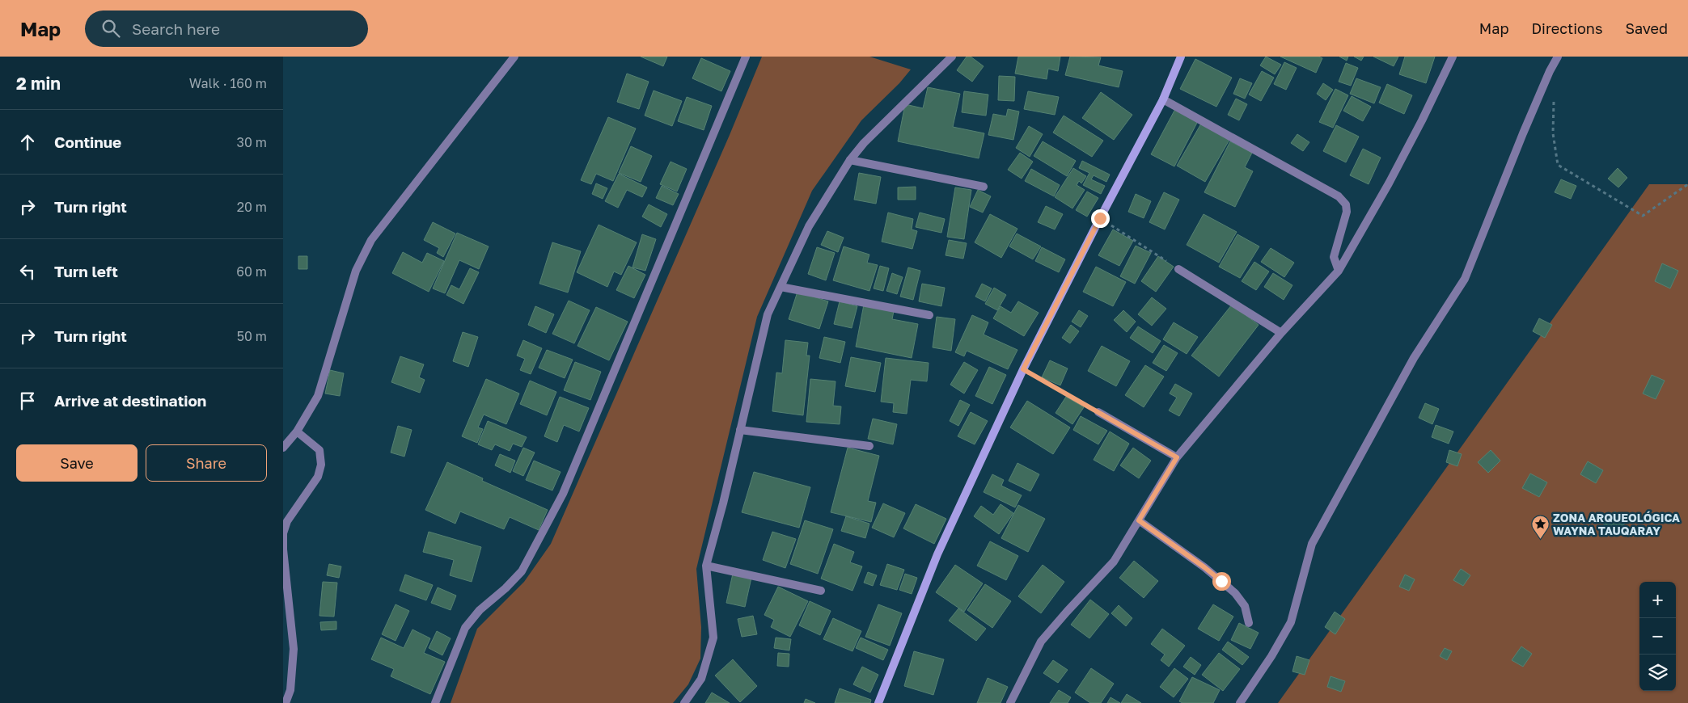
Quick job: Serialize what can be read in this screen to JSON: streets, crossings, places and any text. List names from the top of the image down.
{
  "places": {
    "place": ["ZONA ARQUEOLÓGICA WAYNA TAUQARAY"]
  },
  "page": {
    "header": "Map",
    "search": "Search here",
    "nav": ["Map", "Directions", "Saved"],
    "heading": ["2 min", "Walk · 160 m"],
    "list": [
      ["Continue", "30 m"],
      ["Turn right", "20 m"],
      ["Turn left", "60 m"],
      ["Turn right", "50 m"],
      "Arrive at destination"
    ],
    "buttons": ["Save", "Share"],
    "map_buttons": ["+", "−"]
  }
}
